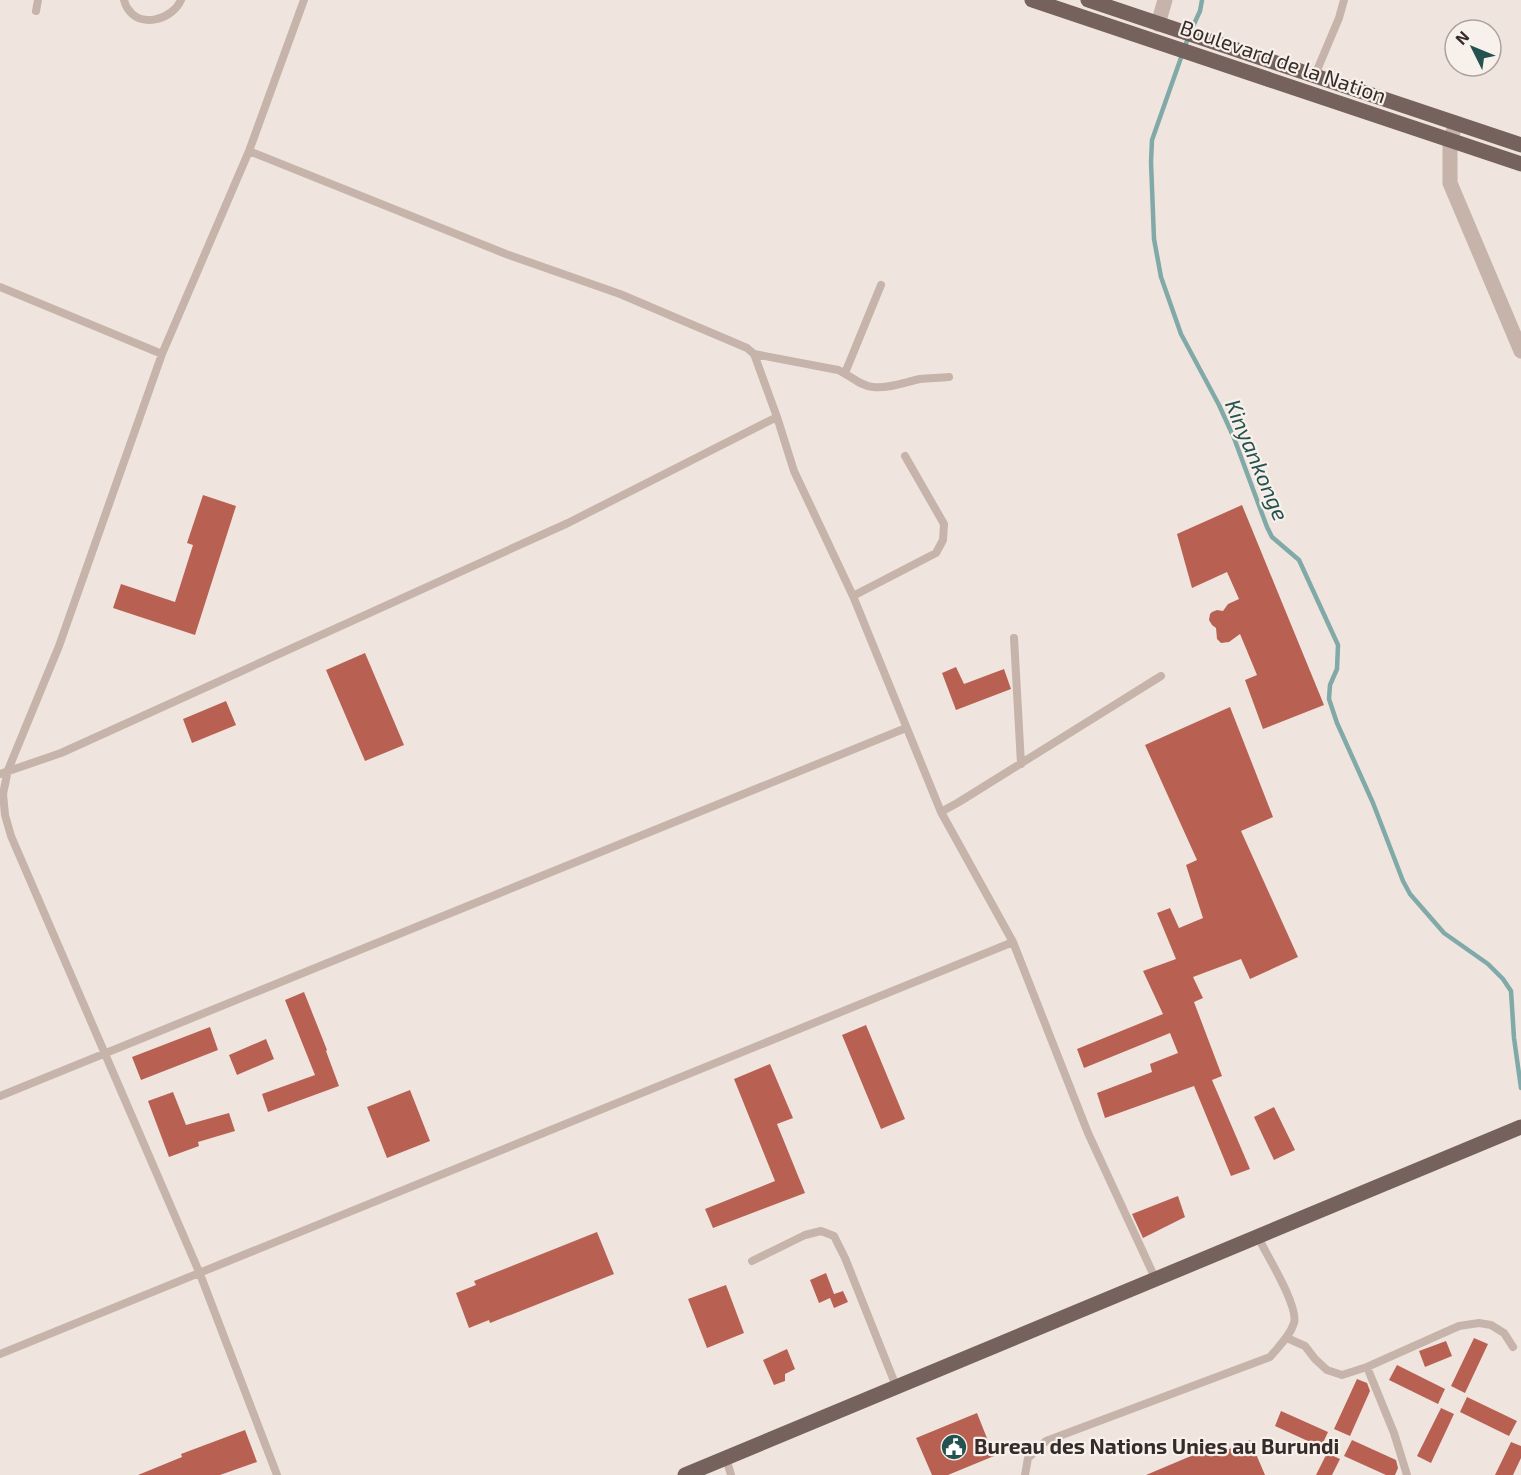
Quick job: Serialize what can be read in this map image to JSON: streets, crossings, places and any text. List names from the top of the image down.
{
  "streets": {
    "main road": ["Boulevard de la Nation"]
  },
  "water": ["Kinyankonge"],
  "places": {
    "public building": ["Bureau des Nations Unies au Burundi"]
  },
  "north": "top left"
}
